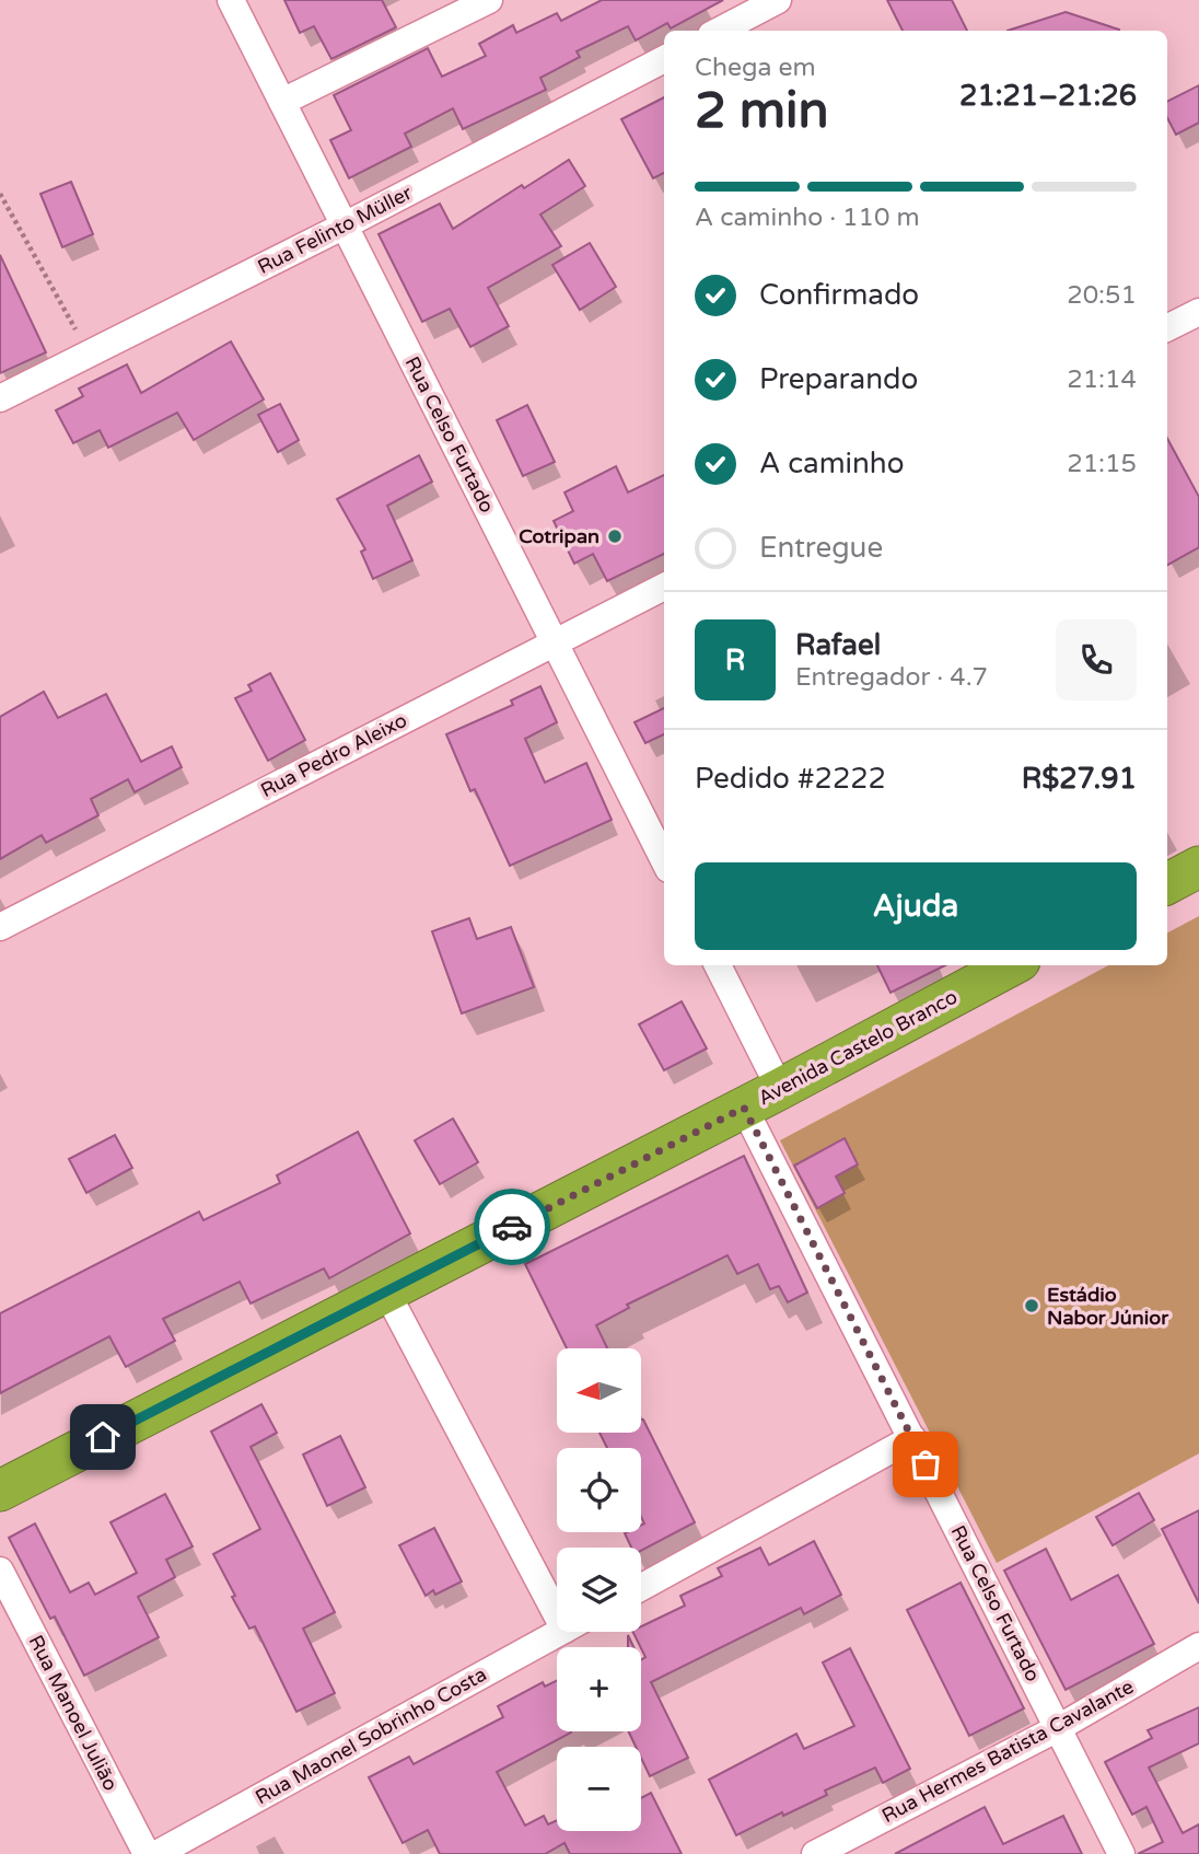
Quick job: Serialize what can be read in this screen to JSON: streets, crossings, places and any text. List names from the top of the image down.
{
  "streets": {
    "highway": ["Avenida Castelo Branco"],
    "street": [
      "Rua Felinto Müller",
      "Rua Celso Furtado",
      "Rua Pedro Aleixo",
      "Rua Manoel Julião",
      "Rua Maonel Sobrinho Costa",
      "Rua Hermes Batista Cavalante"
    ]
  },
  "crossings": [
    ["Rua Felinto Müller", "Rua Celso Furtado"],
    ["Rua Celso Furtado", "Rua Pedro Aleixo"],
    ["Rua Celso Furtado", "Avenida Castelo Branco"],
    ["Rua Celso Furtado", "Rua Hermes Batista Cavalante"]
  ],
  "places": ["Cotripan", "Estádio Nabor Júnior"],
  "north": "left",
  "page": {
    "heading": ["2 min", "Chega em", "21:21–21:26"],
    "panel": [
      "Rafael",
      "Entregador · 4.7",
      "Pedido #2222",
      "R$27.91"
    ],
    "bar": "A caminho · 110 m",
    "list": [
      ["Confirmado", "20:51"],
      ["Preparando", "21:14"],
      ["A caminho", "21:15"],
      "Entregue"
    ],
    "round": "R",
    "buttons": "Ajuda",
    "map_buttons": ["+", "−"]
  }
}
